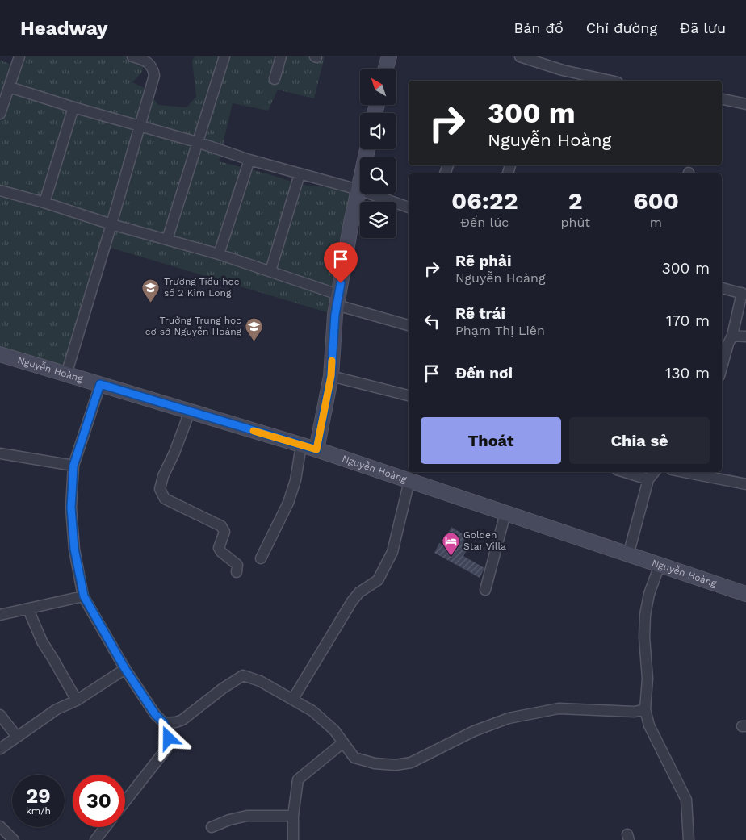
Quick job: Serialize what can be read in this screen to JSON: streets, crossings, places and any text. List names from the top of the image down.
{
  "streets": {
    "street": ["Nguyễn Hoàng"]
  },
  "places": {
    "school or university": ["Trường Tiểu học số 2 Kim Long", "Trường Trung học cơ sở Nguyễn Hoàng"],
    "hotel": ["Golden Star Villa"]
  },
  "north": "top left",
  "page": {
    "header": "Headway",
    "nav": ["Bản đồ", "Chỉ đường", "Đã lưu"],
    "turn": ["300 m", "Nguyễn Hoàng"],
    "eta": [
      "06:22",
      "Đến lúc",
      "2",
      "phút",
      "600",
      "m"
    ],
    "list": [
      {
        "name": "Rẽ phải",
        "note": "Nguyễn Hoàng",
        "value": "300 m"
      },
      {
        "name": "Rẽ trái",
        "note": "Phạm Thị Liên",
        "value": "170 m"
      },
      {
        "name": "Đến nơi",
        "value": "130 m"
      }
    ],
    "buttons": ["Thoát", "Chia sẻ"],
    "speed": "29 km/h",
    "limit": "30"
  }
}
